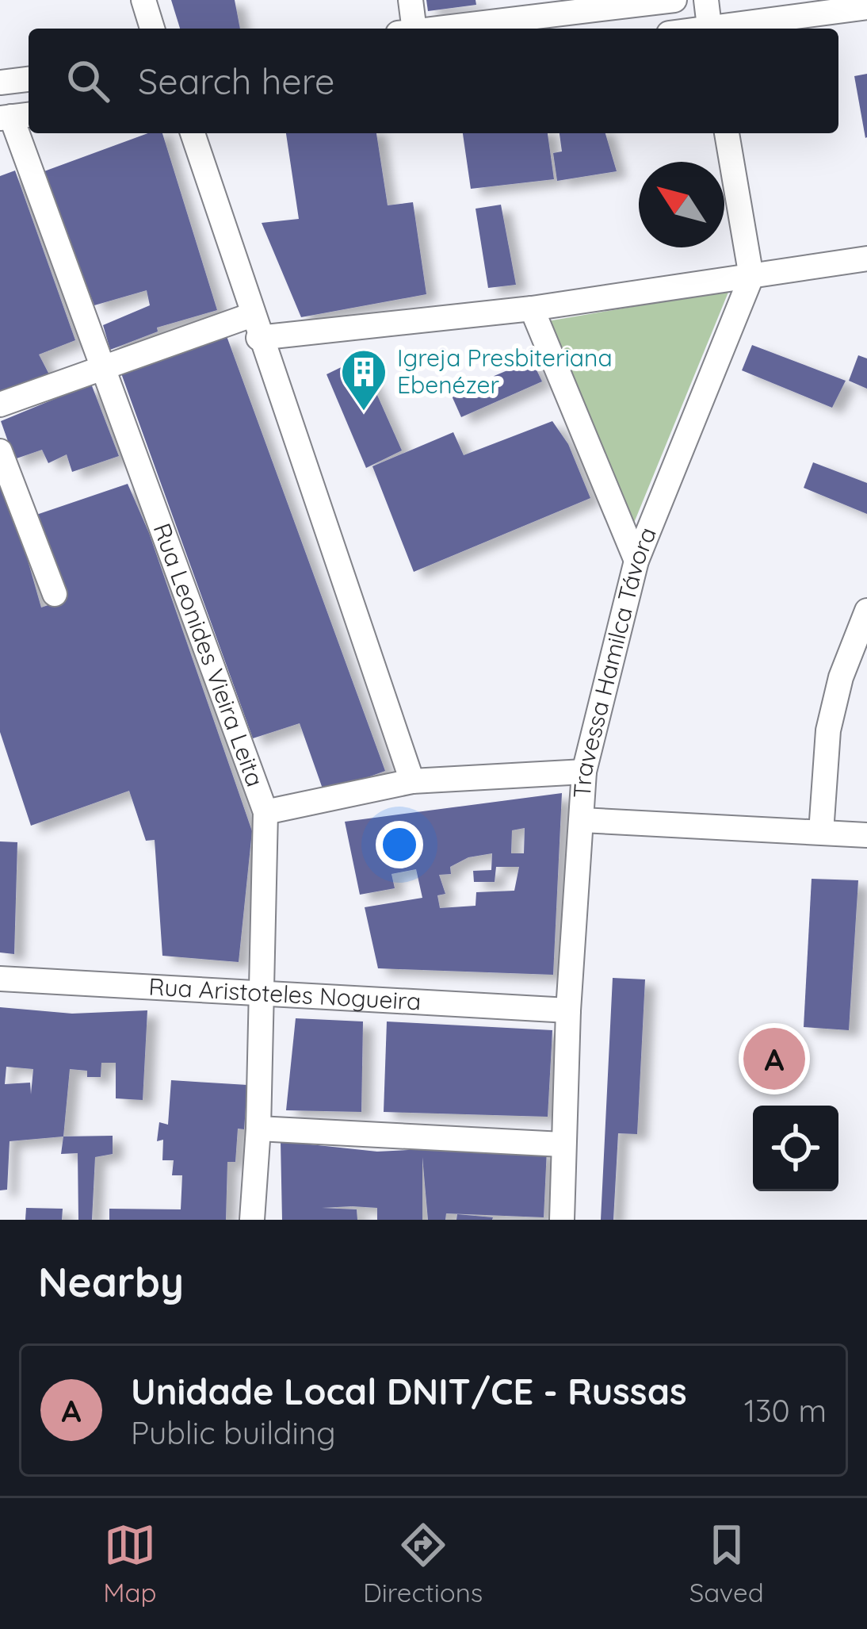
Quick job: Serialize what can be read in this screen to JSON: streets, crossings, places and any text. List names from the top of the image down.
{
  "streets": {
    "street": ["Rua Leonides Vieira Leita", "Travessa Hamilca Távora", "Rua Aristoteles Nogueira"]
  },
  "crossings": [
    ["Rua Leonides Vieira Leita", "Rua Aristoteles Nogueira"],
    ["Travessa Hamilca Távora", "Rua Aristoteles Nogueira"]
  ],
  "places": {
    "building": ["Igreja Presbiteriana Ebenézer"]
  },
  "north": "top left",
  "page": {
    "search": "Search here",
    "pins": "A",
    "heading": "Nearby",
    "list": [
      {
        "mark": "A",
        "name": "Unidade Local DNIT/CE - Russas",
        "note": "Public building",
        "value": "130 m"
      }
    ],
    "nav": ["Map", "Directions", "Saved"]
  }
}
